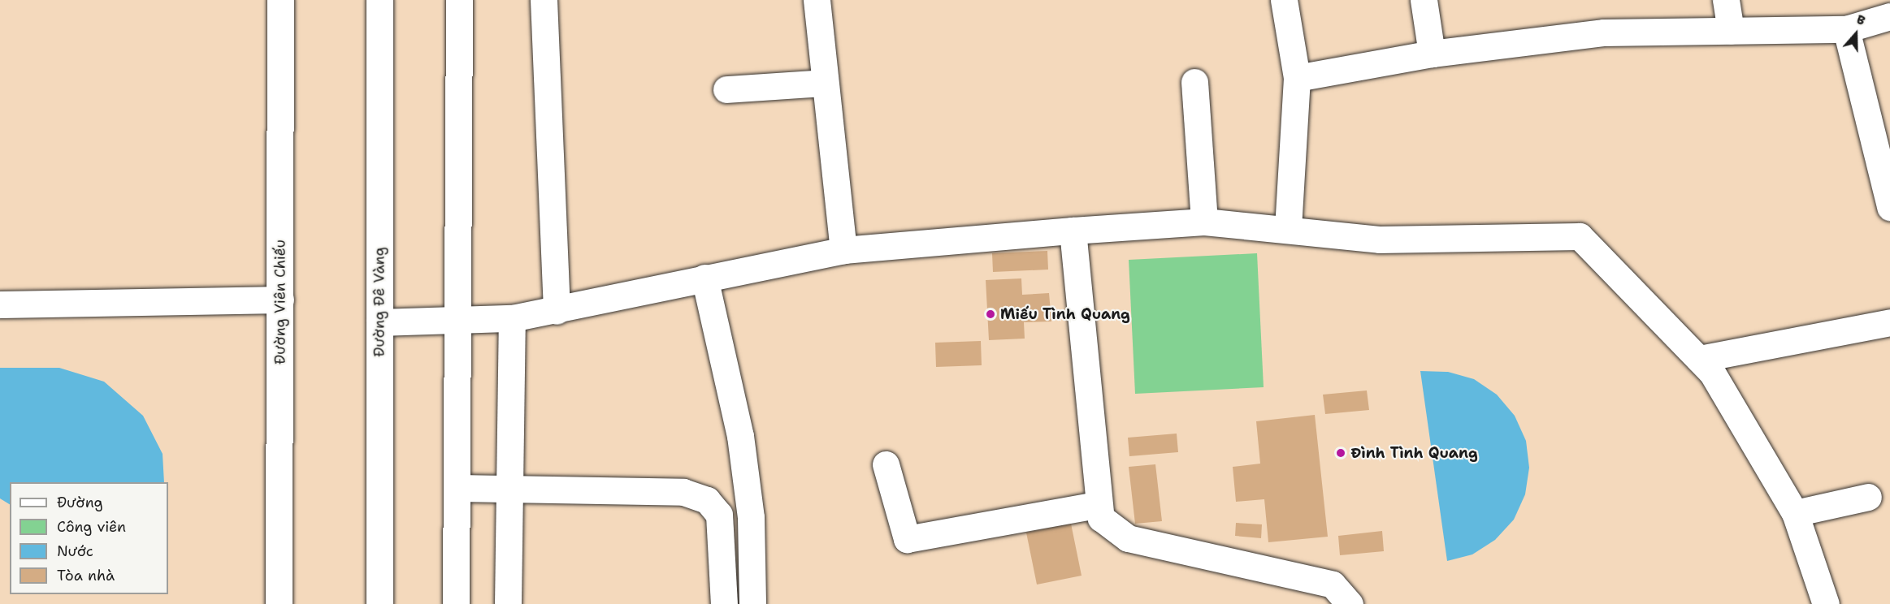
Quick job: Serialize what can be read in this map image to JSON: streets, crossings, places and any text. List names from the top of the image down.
{
  "streets": {
    "street": ["Đường Viên Chiếu", "Đường Đê Vàng"]
  },
  "places": ["Miếu Tình Quang", "Đình Tình Quang"],
  "legend": [
    "Đường",
    "Công viên",
    "Nước",
    "Tòa nhà"
  ],
  "north": "top"
}
